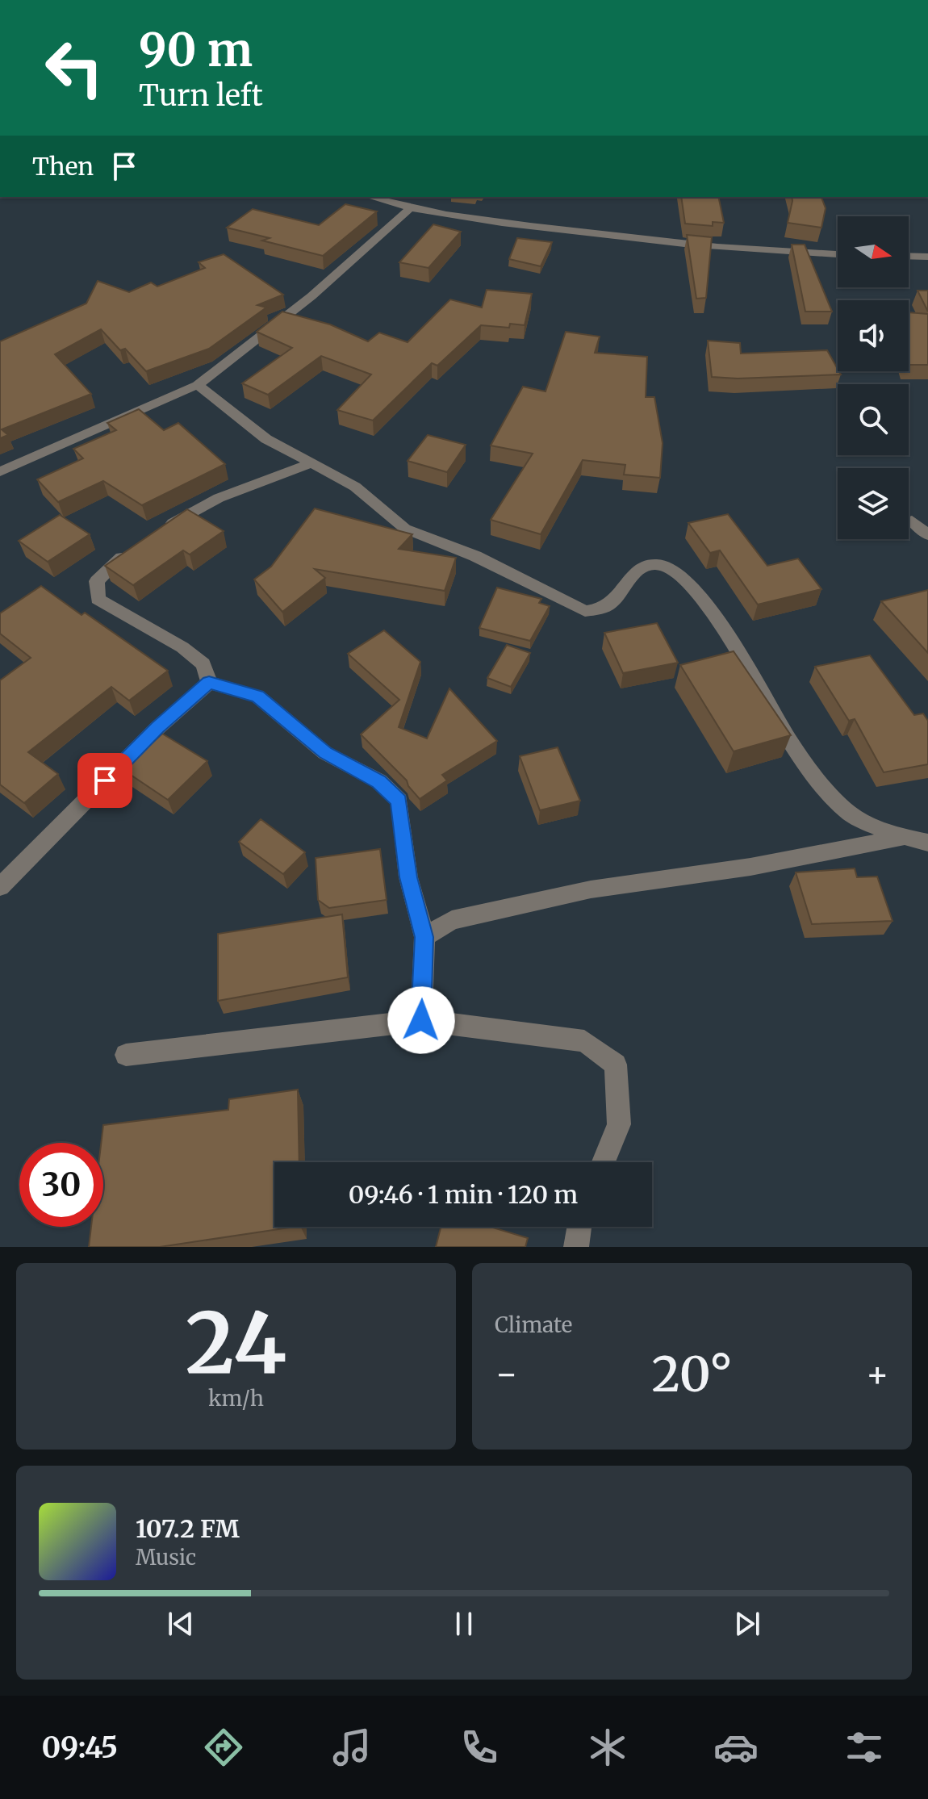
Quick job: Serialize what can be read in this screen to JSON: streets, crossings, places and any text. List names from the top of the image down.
{
  "north": "right",
  "page": {
    "turn": ["90 m", "Turn left"],
    "then": "Then",
    "limit": "30",
    "trip": "09:46 · 1 min · 120 m",
    "tile": [
      ["24", "km/h"],
      "Climate"
    ],
    "heat": ["−", "20°", "+"],
    "song": ["107.2 FM", "Music"],
    "tabs": "09:45"
  }
}
